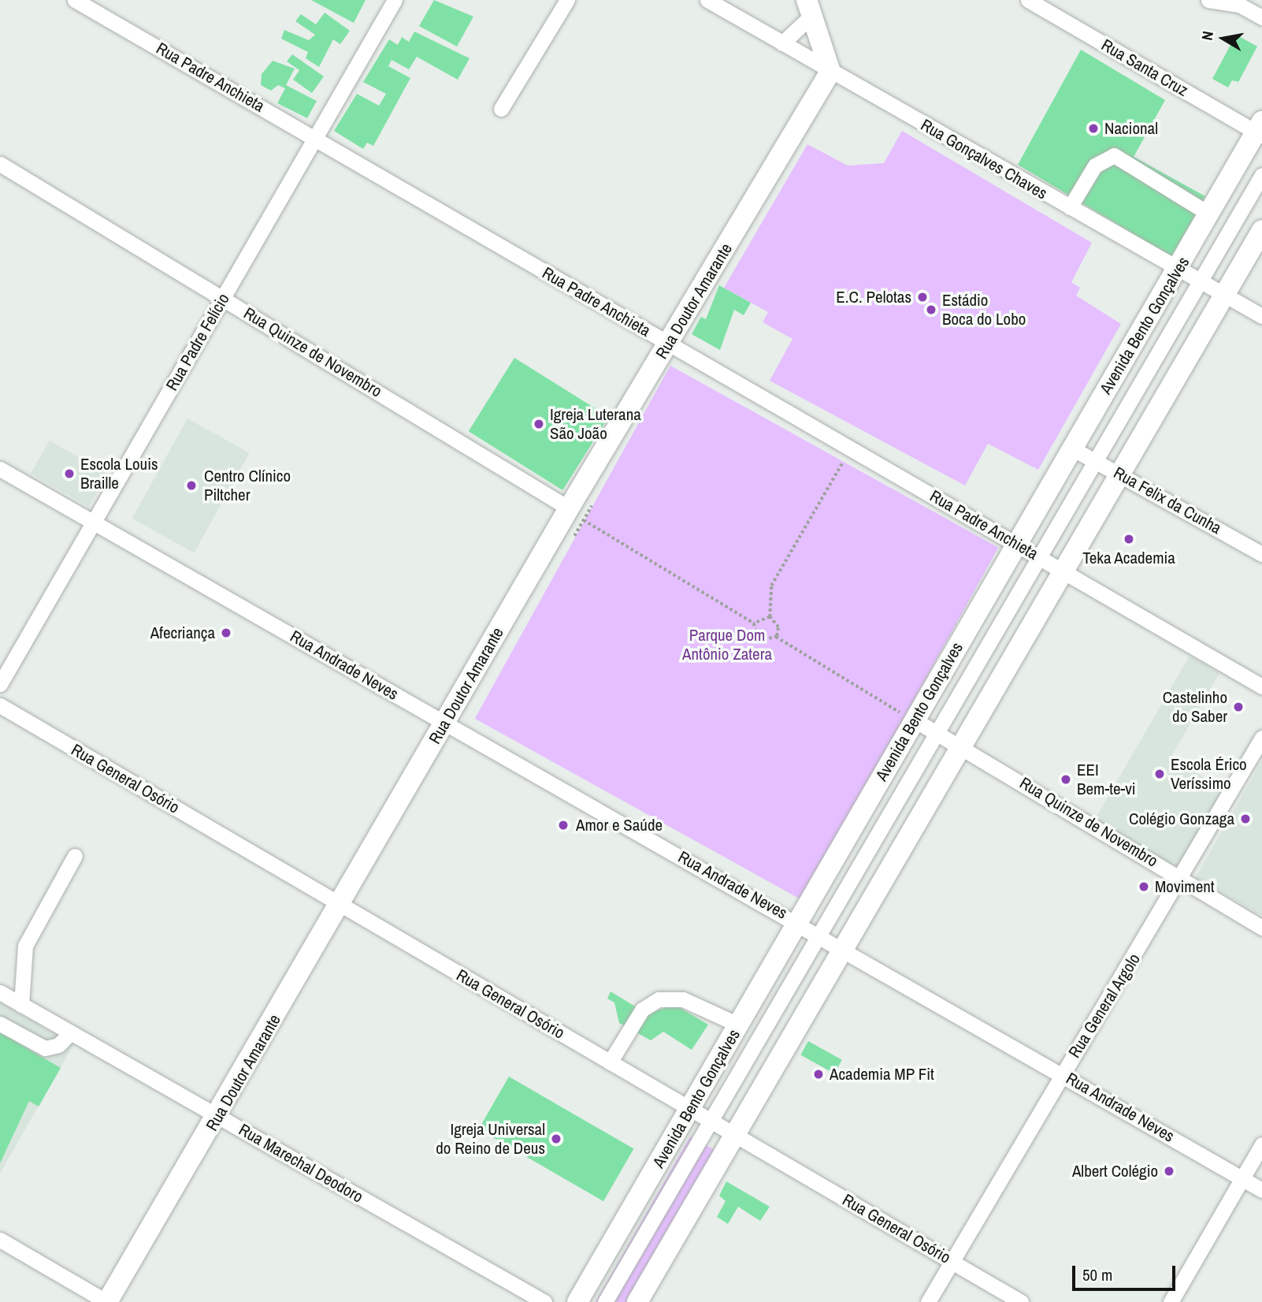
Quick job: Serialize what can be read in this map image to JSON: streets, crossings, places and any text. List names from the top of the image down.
{
  "streets": {
    "main road": ["Rua Doutor Amarante", "Avenida Bento Gonçalves"],
    "street": [
      "Rua Santa Cruz",
      "Rua Padre Anchieta",
      "Rua Gonçalves Chaves",
      "Rua Padre Felício",
      "Rua Quinze de Novembro",
      "Rua Felix da Cunha",
      "Rua Andrade Neves",
      "Rua General Osório",
      "Rua General Argolo",
      "Rua Marechal Deodoro"
    ]
  },
  "crossings": [
    ["Rua Santa Cruz", "Avenida Bento Gonçalves"],
    ["Rua Padre Anchieta", "Rua Doutor Amarante"],
    ["Rua Padre Anchieta", "Avenida Bento Gonçalves"],
    ["Rua Padre Anchieta", "Rua Padre Felício"],
    ["Rua Gonçalves Chaves", "Rua Doutor Amarante"],
    ["Rua Gonçalves Chaves", "Avenida Bento Gonçalves"],
    ["Rua Doutor Amarante", "Rua Quinze de Novembro"],
    ["Rua Doutor Amarante", "Rua Andrade Neves"],
    ["Rua Doutor Amarante", "Rua General Osório"],
    ["Rua Doutor Amarante", "Rua Marechal Deodoro"],
    ["Avenida Bento Gonçalves", "Rua Quinze de Novembro"],
    ["Avenida Bento Gonçalves", "Rua Felix da Cunha"],
    ["Avenida Bento Gonçalves", "Rua Andrade Neves"],
    ["Avenida Bento Gonçalves", "Rua General Osório"],
    ["Rua Padre Felício", "Rua Quinze de Novembro"],
    ["Rua Padre Felício", "Rua Andrade Neves"],
    ["Rua Quinze de Novembro", "Rua General Argolo"],
    ["Rua Andrade Neves", "Rua General Argolo"],
    ["Rua General Osório", "Rua General Argolo"]
  ],
  "parks": ["Parque Dom Antônio Zatera"],
  "places": [
    "Nacional",
    "E.C. Pelotas",
    "Estádio Boca do Lobo",
    "Igreja Luterana São João",
    "Escola Louis Braille",
    "Centro Clínico Piltcher",
    "Teka Academia",
    "Afecriança",
    "Castelinho do Saber",
    "Escola Érico Veríssimo",
    "EEI Bem-te-vi",
    "Colégio Gonzaga",
    "Amor e Saúde",
    "Moviment",
    "Academia MP Fit",
    "Igreja Universal do Reino de Deus",
    "Albert Colégio"
  ],
  "scale_bar": "50 m",
  "north": "left"
}
